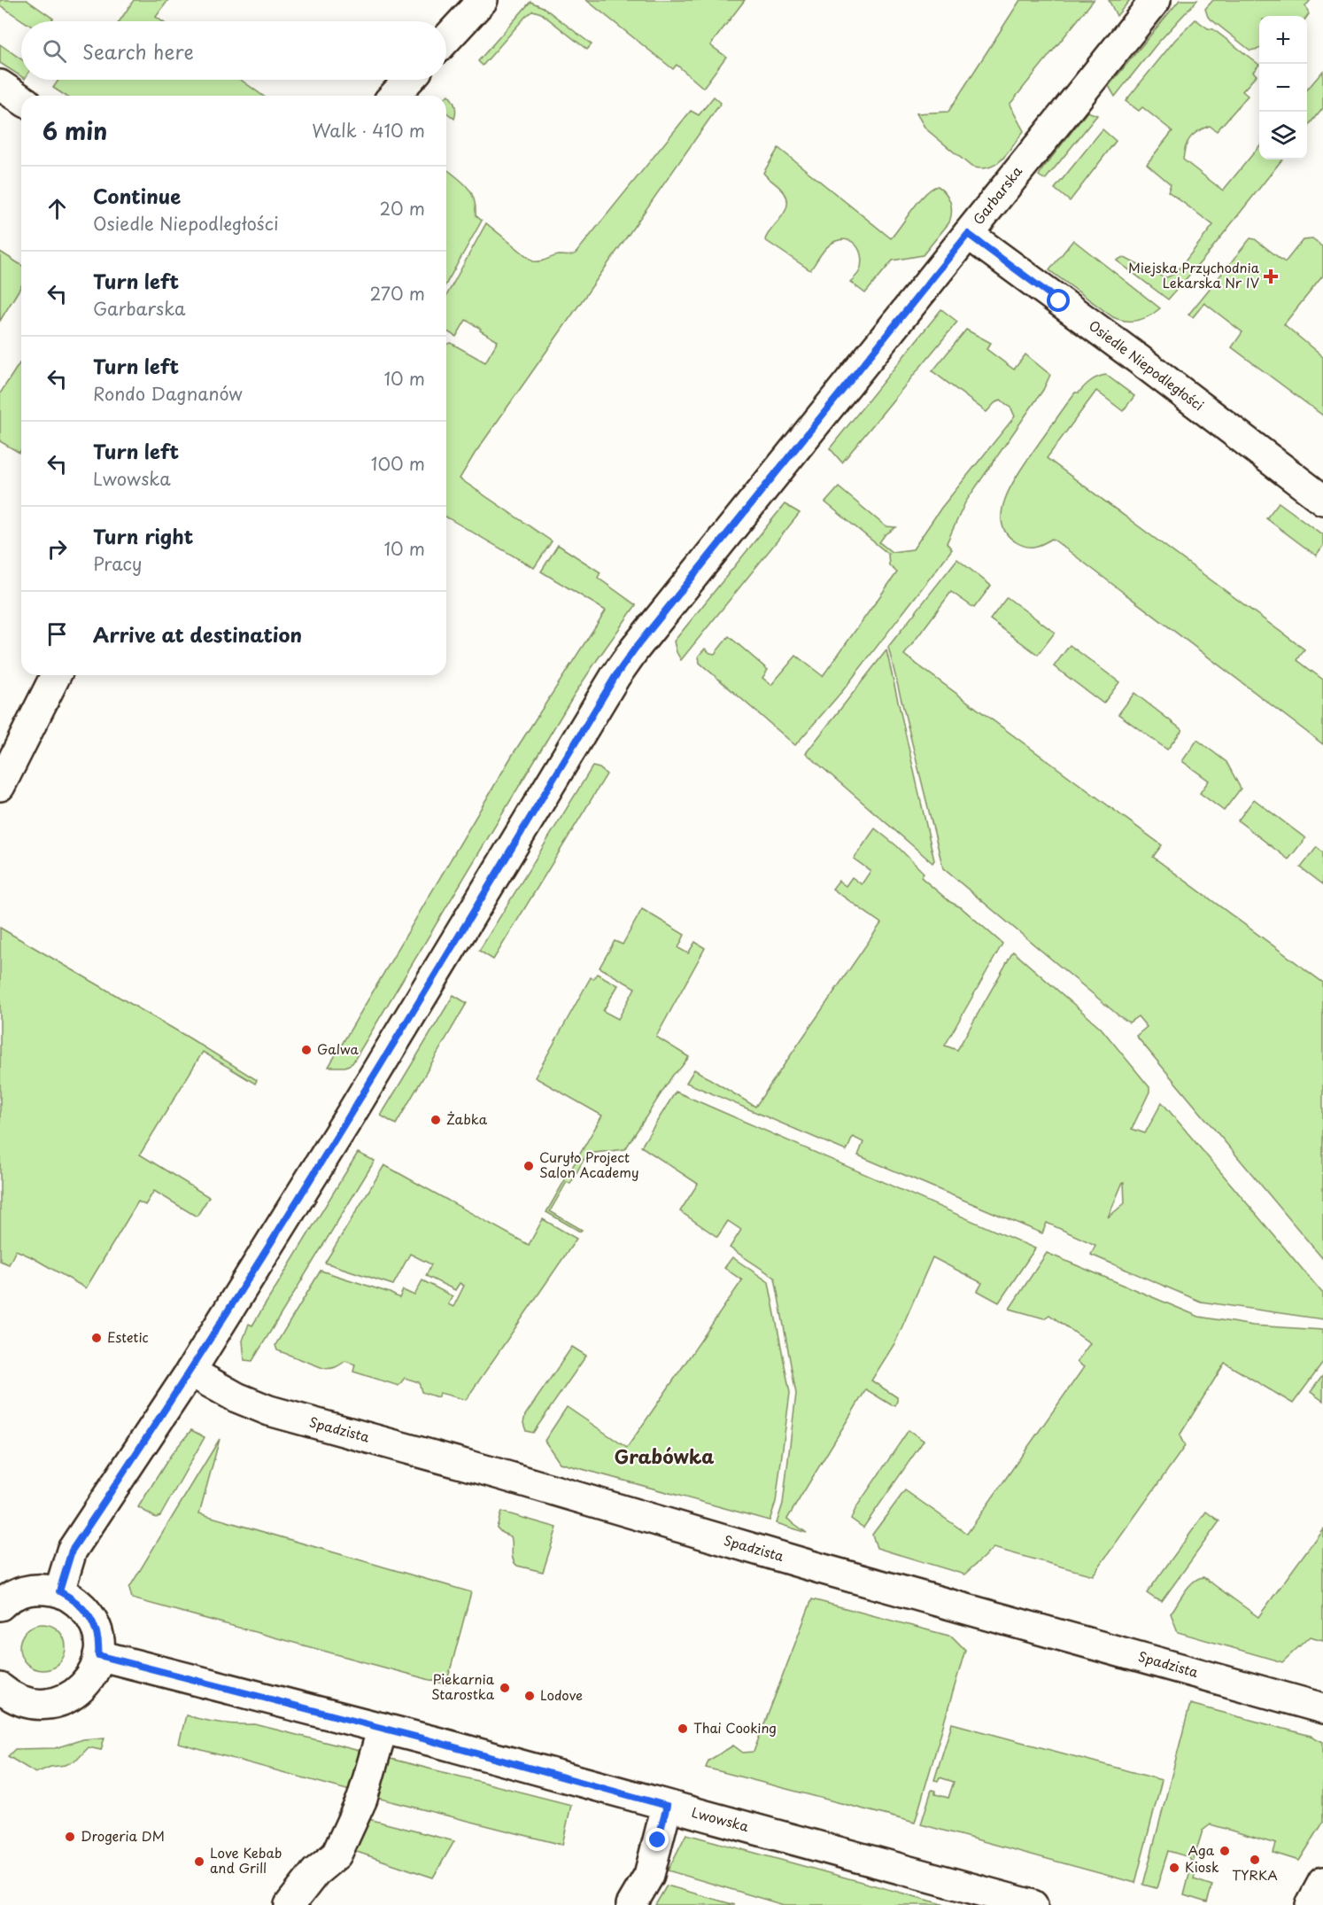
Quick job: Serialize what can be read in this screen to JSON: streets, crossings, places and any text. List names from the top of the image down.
{
  "streets": {
    "street": [
      "Garbarska",
      "Osiedle Niepodległości",
      "Spadzista",
      "Lwowska"
    ]
  },
  "crossings": [
    ["Garbarska", "Osiedle Niepodległości"],
    ["Garbarska", "Spadzista"]
  ],
  "districts": ["Grabówka"],
  "places": {
    "health": ["Miejska Przychodnia Lekarska Nr IV"],
    "other": [
      "Galwa",
      "Żabka",
      "Curyło Project Salon Academy",
      "Estetic",
      "Piekarnia Starostka",
      "Lodove",
      "Thai Cooking",
      "Drogeria DM",
      "Aga",
      "TYRKA",
      "Love Kebab and Grill",
      "Kiosk"
    ]
  },
  "page": {
    "map_buttons": ["+", "−"],
    "search": "Search here",
    "heading": ["6 min", "Walk · 410 m"],
    "list": [
      ["Continue", "Osiedle Niepodległości", "20 m"],
      ["Turn left", "Garbarska", "270 m"],
      ["Turn left", "Rondo Dagnanów", "10 m"],
      ["Turn left", "Lwowska", "100 m"],
      ["Turn right", "Pracy", "10 m"],
      "Arrive at destination"
    ]
  }
}
